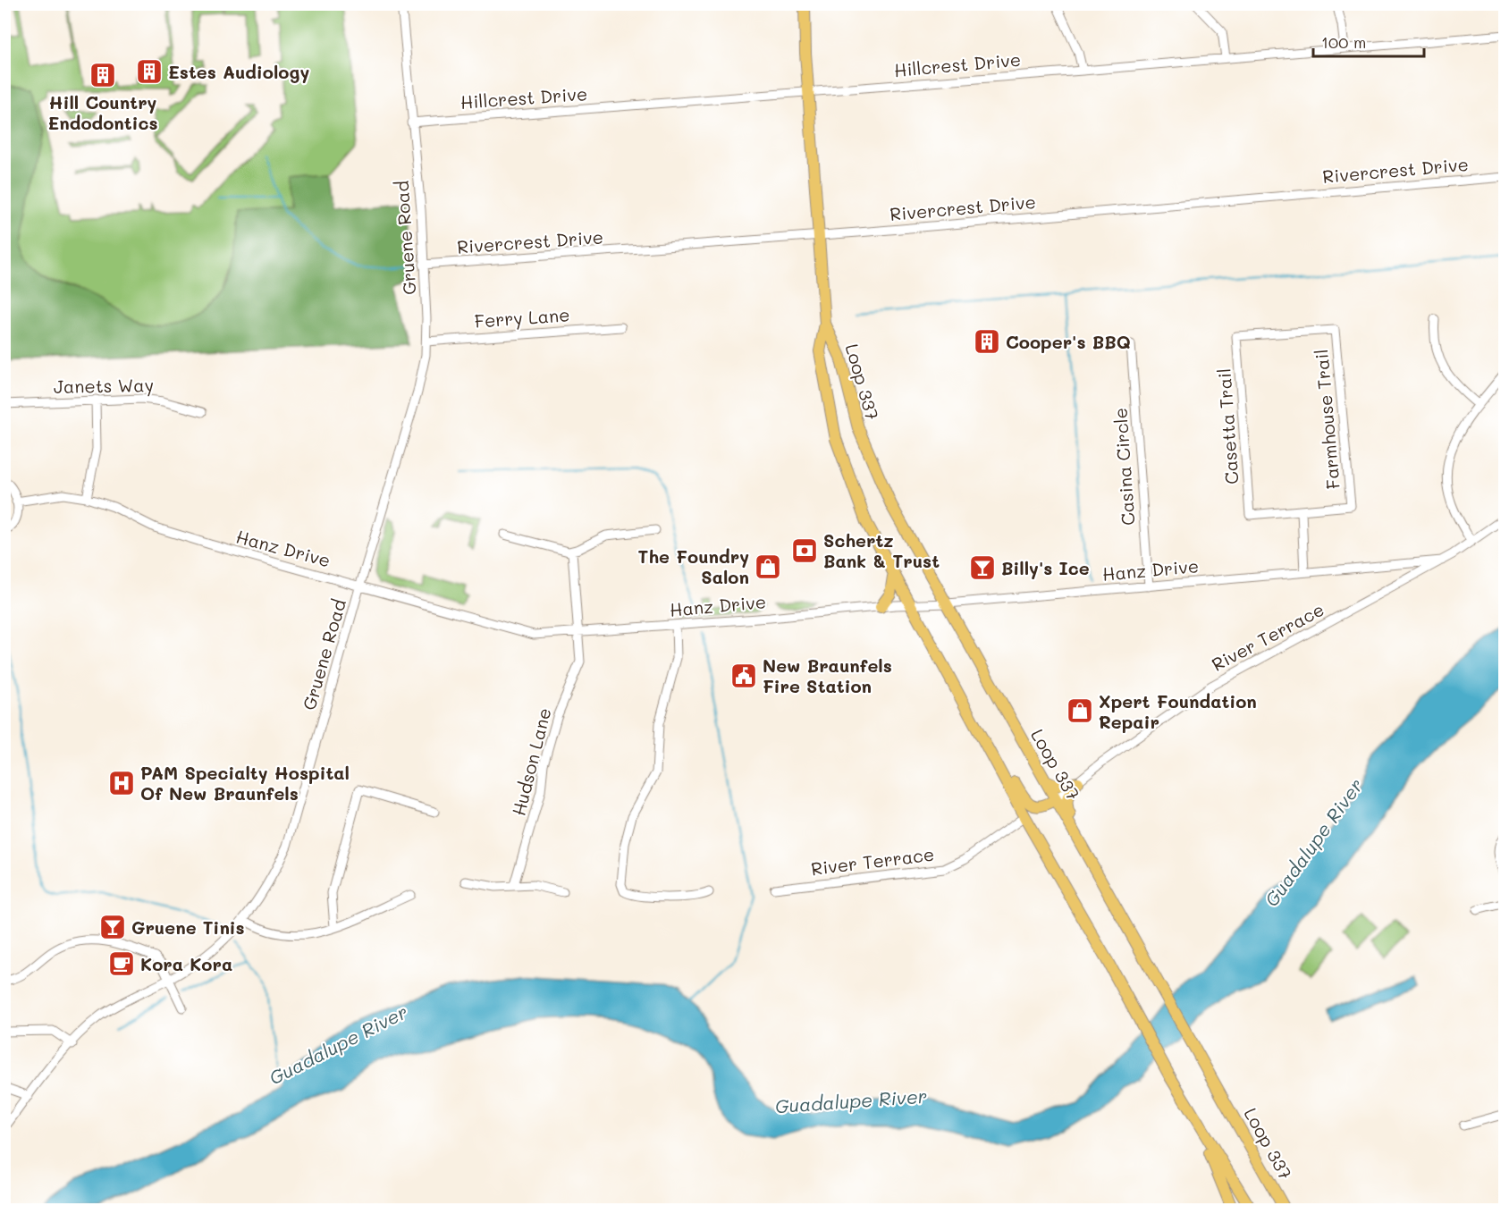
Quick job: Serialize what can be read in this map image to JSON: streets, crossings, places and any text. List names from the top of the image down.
{
  "streets": {
    "main road": ["Loop 337"],
    "street": [
      "Hillcrest Drive",
      "Rivercrest Drive",
      "Gruene Road",
      "Ferry Lane",
      "Janets Way",
      "Farmhouse Trail",
      "Casetta Trail",
      "Casina Circle",
      "Hanz Drive",
      "River Terrace",
      "Hudson Lane"
    ]
  },
  "crossings": [
    ["Hillcrest Drive", "Gruene Road"],
    ["Hillcrest Drive", "Loop 337"],
    ["Rivercrest Drive", "Gruene Road"],
    ["Rivercrest Drive", "Loop 337"],
    ["Gruene Road", "Ferry Lane"],
    ["Gruene Road", "Hanz Drive"],
    ["Loop 337", "Hanz Drive"],
    ["Loop 337", "River Terrace"],
    ["Farmhouse Trail", "Casetta Trail"],
    ["Casina Circle", "Hanz Drive"],
    ["Hanz Drive", "River Terrace"],
    ["Hanz Drive", "Hudson Lane"]
  ],
  "water": ["Guadalupe River"],
  "places": {
    "building": ["Estes Audiology", "Hill Country Endodontics", "Cooper's BBQ"],
    "bank": ["Schertz Bank & Trust"],
    "shop": ["The Foundry Salon", "Xpert Foundation Repair"],
    "bar": ["Billy's Ice", "Gruene Tinis"],
    "public building": ["New Braunfels Fire Station"],
    "hospital": ["PAM Specialty Hospital Of New Braunfels"],
    "cafe": ["Kora Kora"]
  },
  "scale_bar": "100 m"
}
